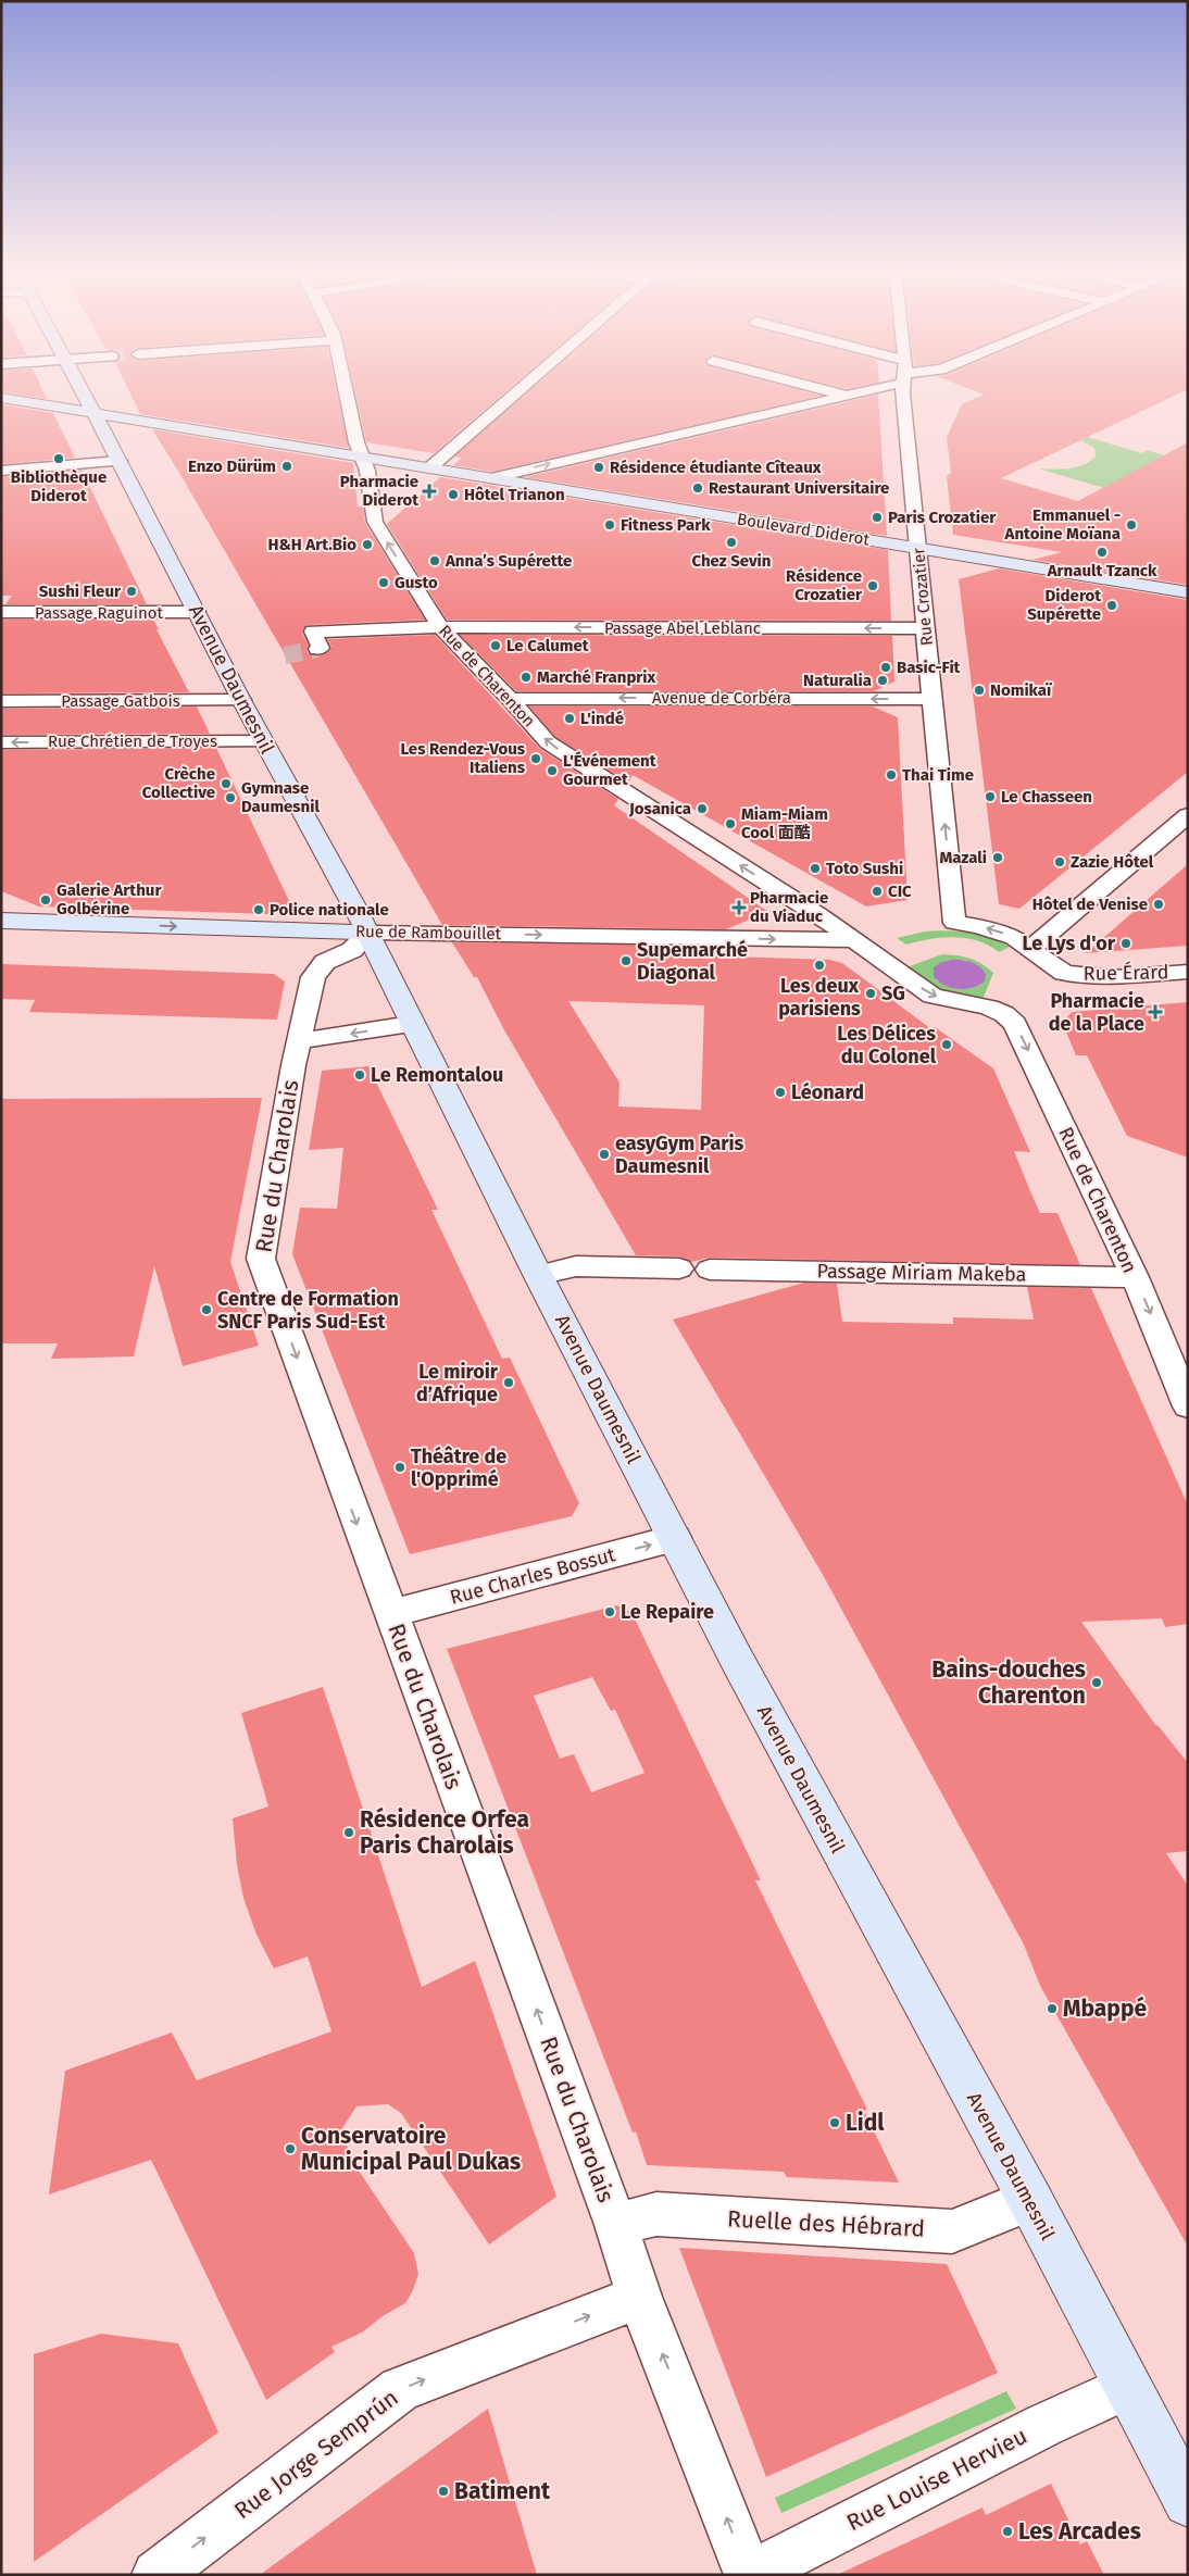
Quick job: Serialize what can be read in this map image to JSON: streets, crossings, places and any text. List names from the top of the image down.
{
  "streets": {
    "main road": ["Boulevard Diderot", "Avenue Daumesnil", "Rue de Rambouillet"],
    "street": [
      "Rue Crozatier",
      "Passage Raguinot",
      "Passage Abel Leblanc",
      "Rue de Charenton",
      "Avenue de Corbéra",
      "Passage Gatbois",
      "Rue Chrétien de Troyes",
      "Rue Érard",
      "Rue du Charolais",
      "Passage Miriam Makeba",
      "Rue Charles Bossut",
      "Ruelle des Hébrard",
      "Rue Jorge Semprún",
      "Rue Louise Hervieu"
    ]
  },
  "crossings": [
    ["Boulevard Diderot", "Rue Crozatier"],
    ["Boulevard Diderot", "Rue de Charenton"],
    ["Boulevard Diderot", "Avenue Daumesnil"],
    ["Rue Crozatier", "Passage Abel Leblanc"],
    ["Rue Crozatier", "Avenue de Corbéra"],
    ["Rue Crozatier", "Rue Érard"],
    ["Passage Raguinot", "Avenue Daumesnil"],
    ["Passage Abel Leblanc", "Rue de Charenton"],
    ["Rue de Charenton", "Avenue de Corbéra"],
    ["Rue de Charenton", "Rue de Rambouillet"],
    ["Rue de Charenton", "Passage Miriam Makeba"],
    ["Avenue Daumesnil", "Passage Gatbois"],
    ["Avenue Daumesnil", "Rue Chrétien de Troyes"],
    ["Avenue Daumesnil", "Rue de Rambouillet"],
    ["Avenue Daumesnil", "Rue du Charolais"],
    ["Avenue Daumesnil", "Rue Charles Bossut"],
    ["Avenue Daumesnil", "Ruelle des Hébrard"],
    ["Avenue Daumesnil", "Rue Louise Hervieu"],
    ["Rue de Rambouillet", "Rue du Charolais"],
    ["Rue du Charolais", "Rue Charles Bossut"],
    ["Rue du Charolais", "Ruelle des Hébrard"],
    ["Rue du Charolais", "Rue Jorge Semprún"],
    ["Rue du Charolais", "Rue Louise Hervieu"]
  ],
  "one_way": [
    "Rue Crozatier",
    "Rue de Rambouillet",
    "Rue Charles Bossut",
    "Rue Jorge Semprún"
  ],
  "places": {
    "other": [
      "Bibliothèque Diderot",
      "Enzo Dürüm",
      "Résidence étudiante Cîteaux",
      "Restaurant Universitaire",
      "Hôtel Trianon",
      "Paris Crozatier",
      "Fitness Park",
      "Emmanuel - Antoine Moïana",
      "Chez Sevin",
      "H&H Art.Bio",
      "Arnault Tzanck",
      "Anna’s Supérette",
      "Gusto",
      "Résidence Crozatier",
      "Sushi Fleur",
      "Diderot Supérette",
      "Le Calumet",
      "Basic-Fit",
      "Marché Franprix",
      "Naturalia",
      "Nomikaï",
      "L'indé",
      "Les Rendez-Vous Italiens",
      "L'Événement Gourmet",
      "Thai Time",
      "Crèche Collective",
      "Le Chasseen",
      "Gymnase Daumesnil",
      "Josanica",
      "Miam-Miam Cool 面酷",
      "Mazali",
      "Zazie Hôtel",
      "Toto Sushi",
      "CIC",
      "Galerie Arthur Golbérine",
      "Hôtel de Venise",
      "Police nationale",
      "Le Lys d'or",
      "Supemarché Diagonal",
      "Les deux parisiens",
      "SG",
      "Les Délices du Colonel",
      "Le Remontalou",
      "Léonard",
      "easyGym Paris Daumesnil",
      "Centre de Formation SNCF Paris Sud-Est",
      "Le miroir d’Afrique",
      "Théâtre de l'Opprimé",
      "Le Repaire",
      "Bains-douches Charenton",
      "Résidence Orfea Paris Charolais",
      "Mbappé",
      "Lidl",
      "Conservatoire Municipal Paul Dukas",
      "Batiment",
      "Les Arcades"
    ],
    "health": ["Pharmacie Diderot", "Pharmacie du Viaduc", "Pharmacie de la Place"]
  }
}
